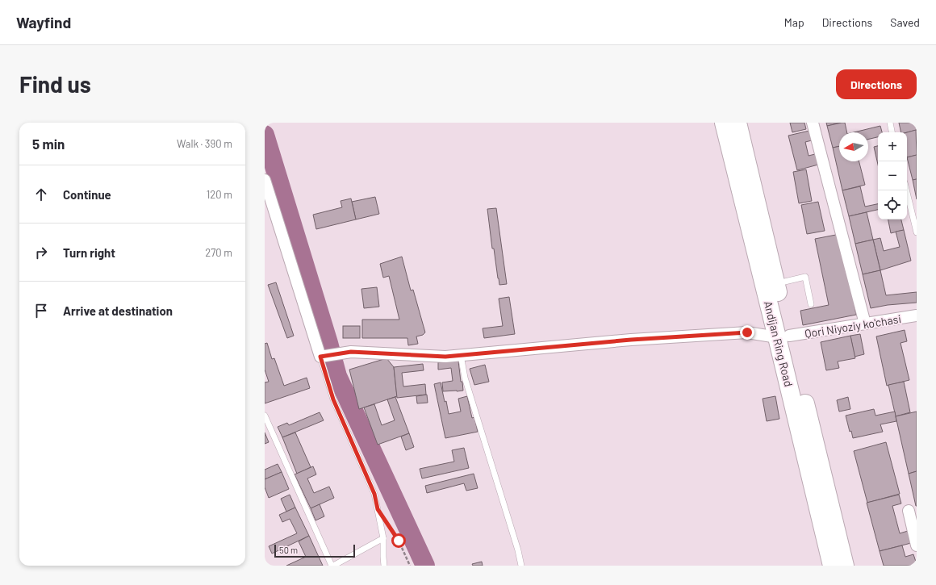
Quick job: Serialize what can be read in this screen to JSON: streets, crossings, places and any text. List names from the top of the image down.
{
  "streets": {
    "highway": ["Andijan Ring Road"],
    "street": ["Qori Niyoziy ko'chasi"]
  },
  "crossings": [
    ["Qori Niyoziy ko'chasi", "Andijan Ring Road"]
  ],
  "scale_bar": "50 m",
  "north": "left",
  "page": {
    "header": "Wayfind",
    "nav": ["Map", "Directions", "Saved"],
    "buttons": "Directions",
    "title": "Find us",
    "heading": ["5 min", "Walk · 390 m"],
    "map_buttons": ["+", "−"],
    "list": [
      ["Continue", "120 m"],
      ["Turn right", "270 m"],
      "Arrive at destination"
    ],
    "scale": "50 m"
  }
}
